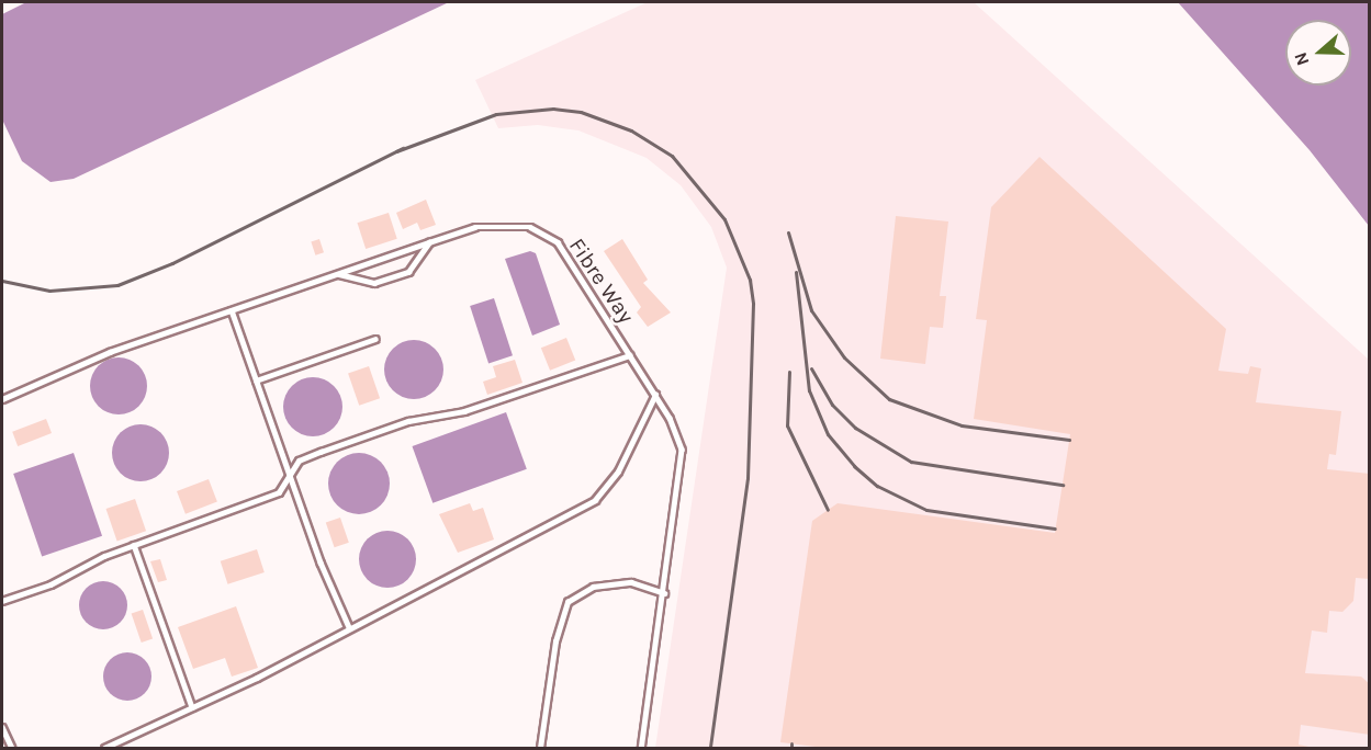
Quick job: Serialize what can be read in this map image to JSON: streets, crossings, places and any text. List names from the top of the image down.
{
  "streets": {
    "lane": ["Fibre Way"]
  },
  "north": "left"
}
